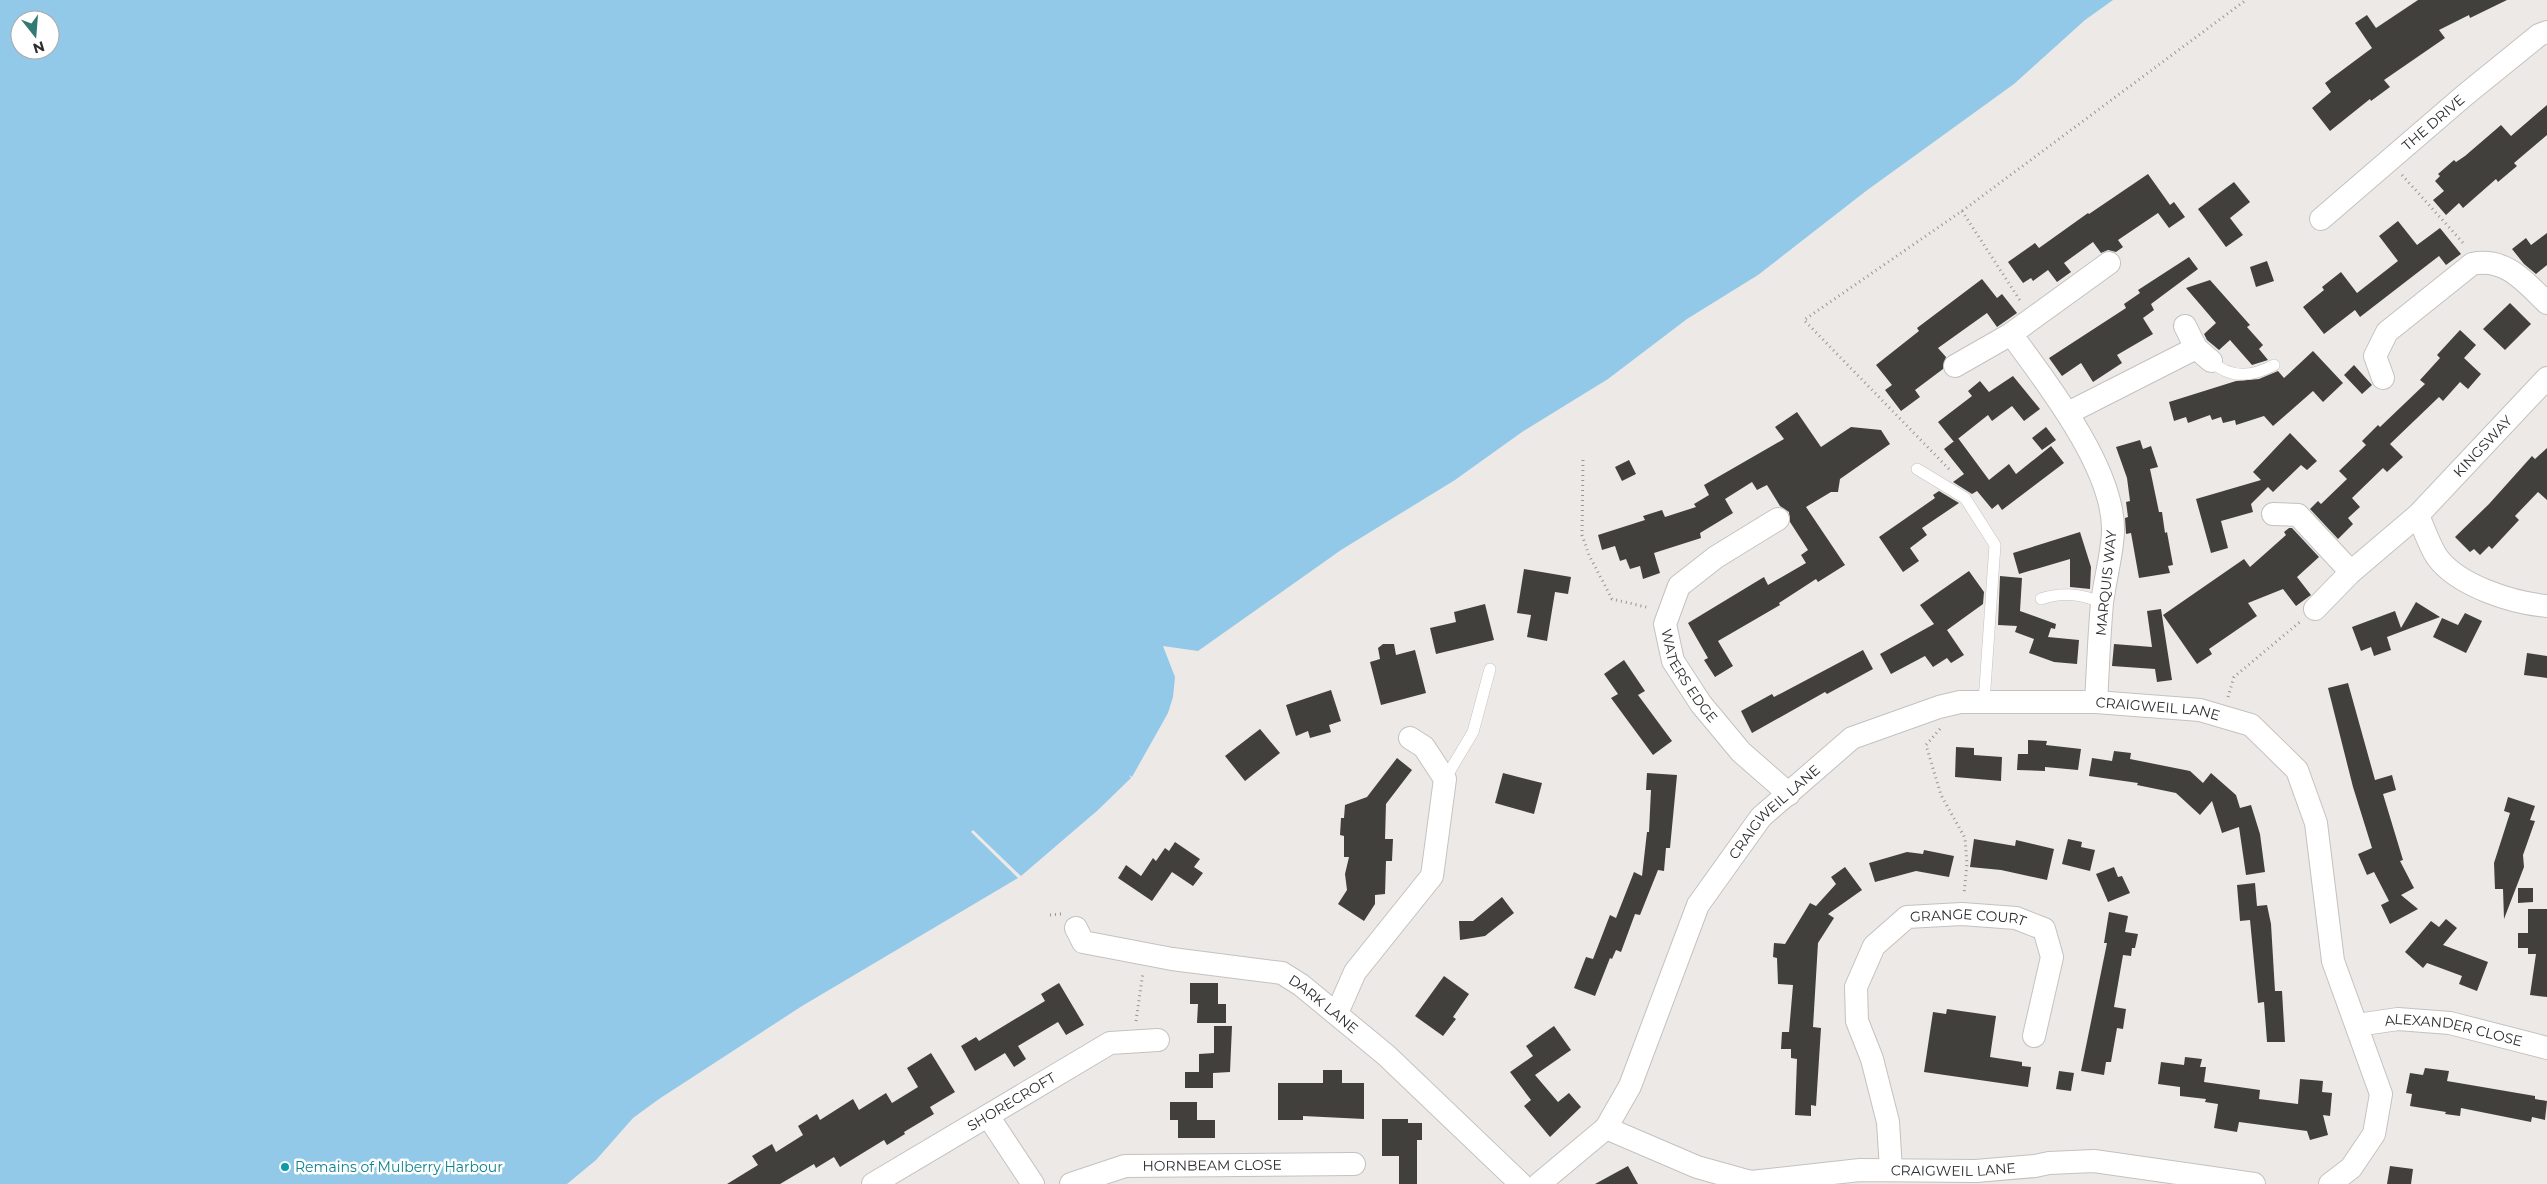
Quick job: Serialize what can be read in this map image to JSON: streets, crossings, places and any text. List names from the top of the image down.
{
  "streets": {
    "street": [
      "THE DRIVE",
      "KINGSWAY",
      "MARQUIS WAY",
      "WATERS EDGE",
      "CRAIGWEIL LANE",
      "GRANGE COURT",
      "DARK LANE",
      "ALEXANDER CLOSE",
      "SHORECROFT",
      "HORNBEAM CLOSE"
    ]
  },
  "crossings": [
    ["MARQUIS WAY", "CRAIGWEIL LANE"],
    ["WATERS EDGE", "CRAIGWEIL LANE"],
    ["CRAIGWEIL LANE", "GRANGE COURT"],
    ["CRAIGWEIL LANE", "ALEXANDER CLOSE"]
  ],
  "places": ["Remains of Mulberry Harbour"],
  "north": "bottom"
}
